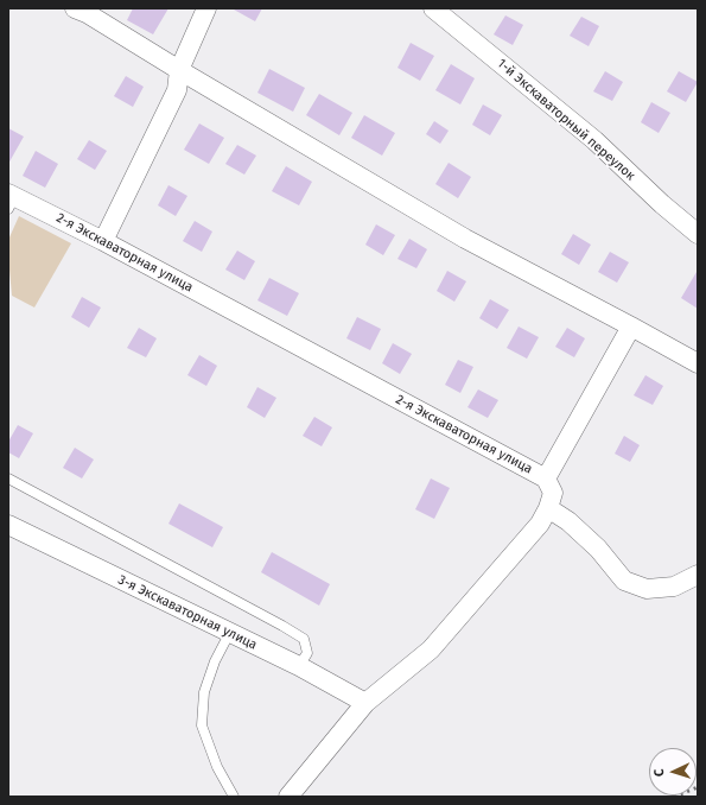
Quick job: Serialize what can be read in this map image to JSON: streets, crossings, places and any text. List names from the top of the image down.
{
  "streets": {
    "street": ["1-й Экскаваторный переулок", "2-я Экскаваторная улица", "3-я Экскаваторная улица"]
  },
  "crossings": [
    ["2-я Экскаваторная улица", "3-я Экскаваторная улица"]
  ],
  "north": "left"
}
